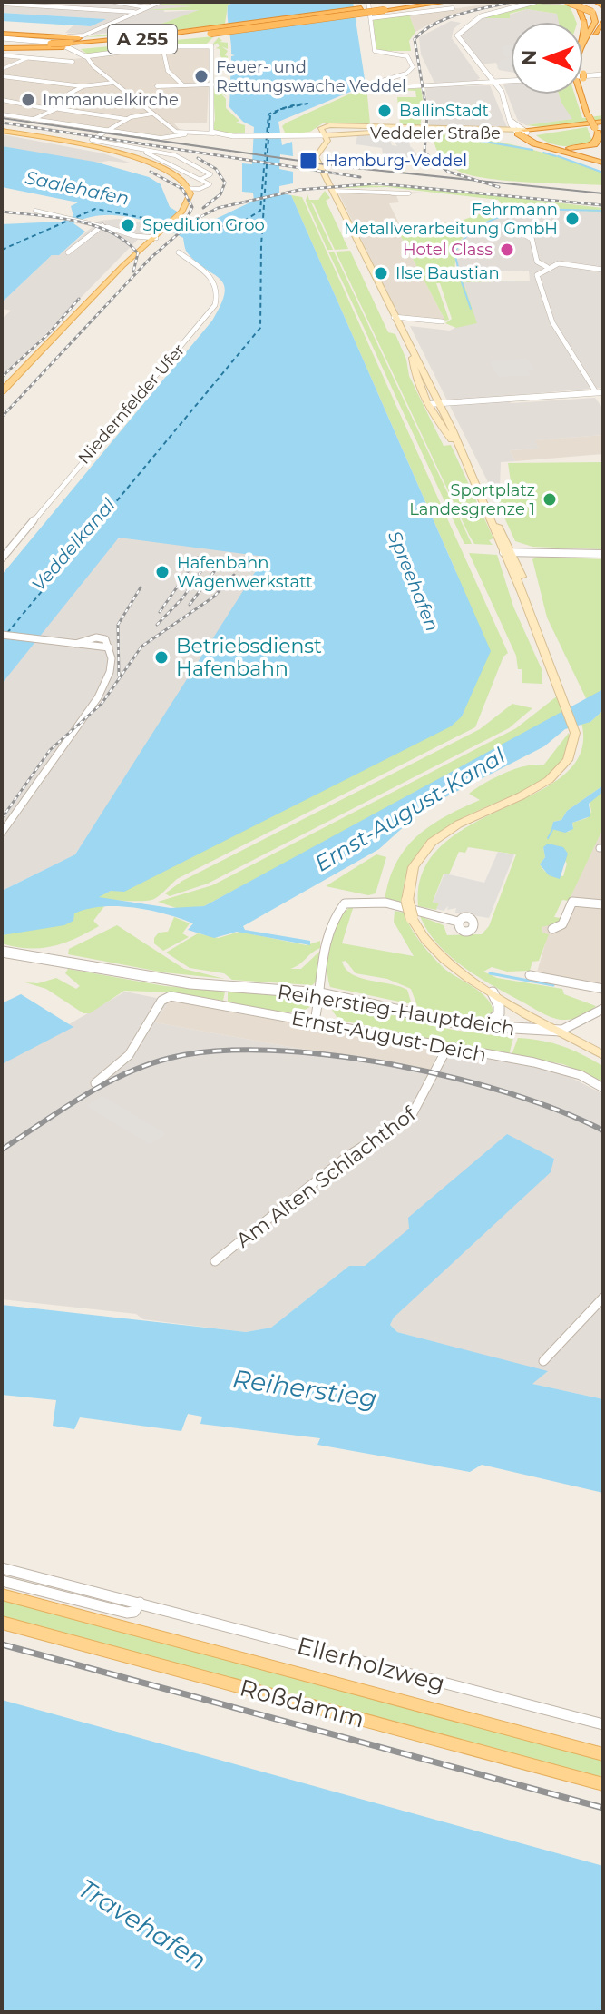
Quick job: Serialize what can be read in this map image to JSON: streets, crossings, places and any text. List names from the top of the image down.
{
  "streets": {
    "highway": ["A 255"],
    "main road": ["Veddeler Straße", "Reiherstieg-Hauptdeich", "Roßdamm"],
    "street": [
      "Niedernfelder Ufer",
      "Ernst-August-Deich",
      "Am Alten Schlachthof",
      "Ellerholzweg"
    ]
  },
  "crossings": [
    ["Ernst-August-Deich", "Am Alten Schlachthof"]
  ],
  "water": [
    "Saalehafen",
    "Veddelkanal",
    "Spreehafen",
    "Ernst-August-Kanal",
    "Reiherstieg",
    "Travehafen"
  ],
  "places": {
    "other": [
      "Feuer- und Rettungswache Veddel",
      "Immanuelkirche",
      "BallinStadt",
      "Fehrmann Metallverarbeitung GmbH",
      "Spedition Groo",
      "Hotel Class",
      "Ilse Baustian",
      "Sportplatz Landesgrenze 1",
      "Hafenbahn Wagenwerkstatt",
      "Betriebsdienst Hafenbahn"
    ],
    "transit": ["Hamburg-Veddel"]
  },
  "north": "left"
}
